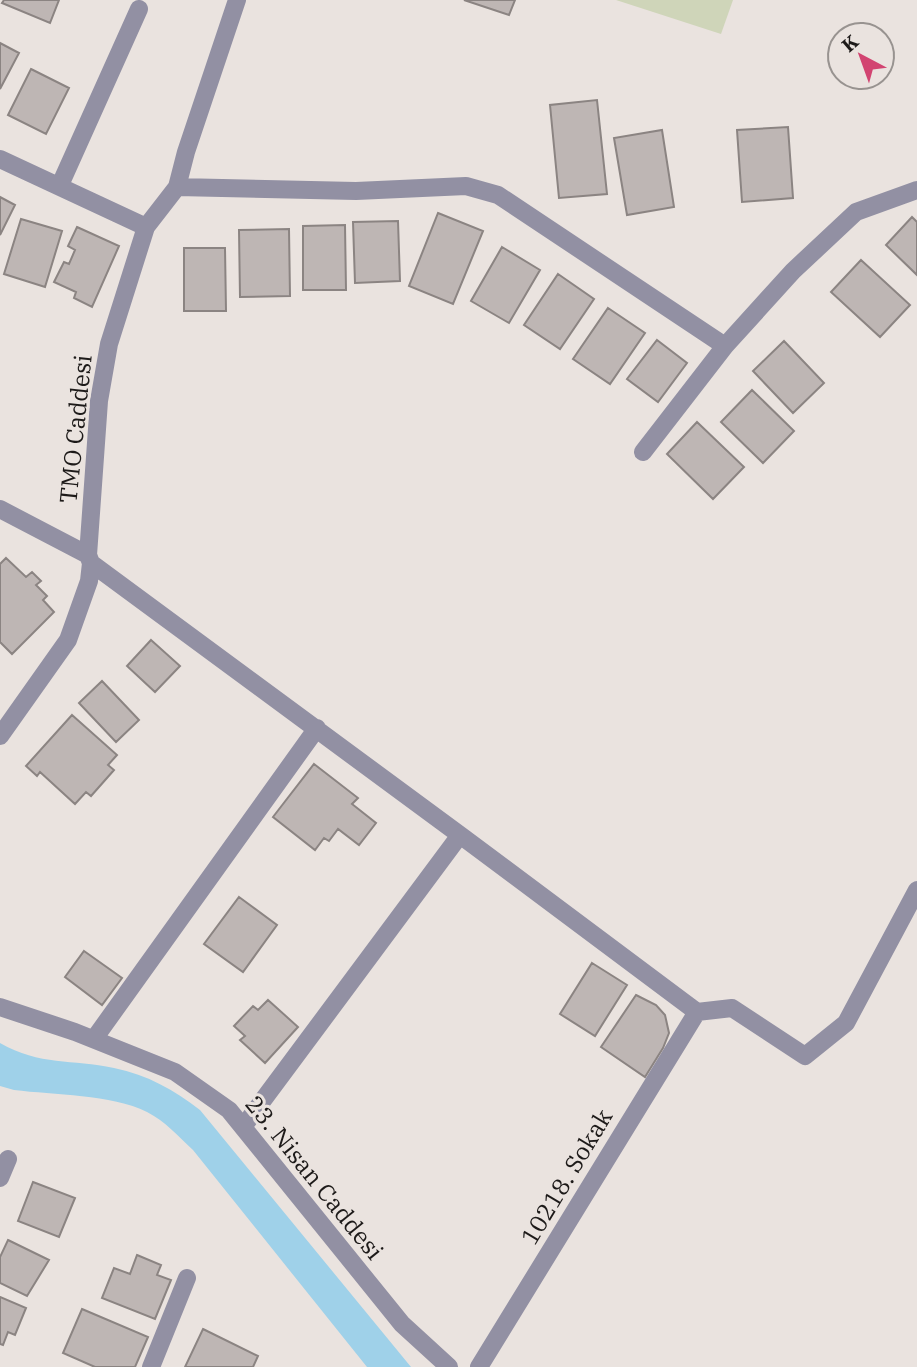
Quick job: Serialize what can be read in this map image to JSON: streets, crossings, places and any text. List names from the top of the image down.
{
  "streets": {
    "street": ["TMO Caddesi", "10218. Sokak", "23. Nisan Caddesi"]
  },
  "north": "top left"
}
